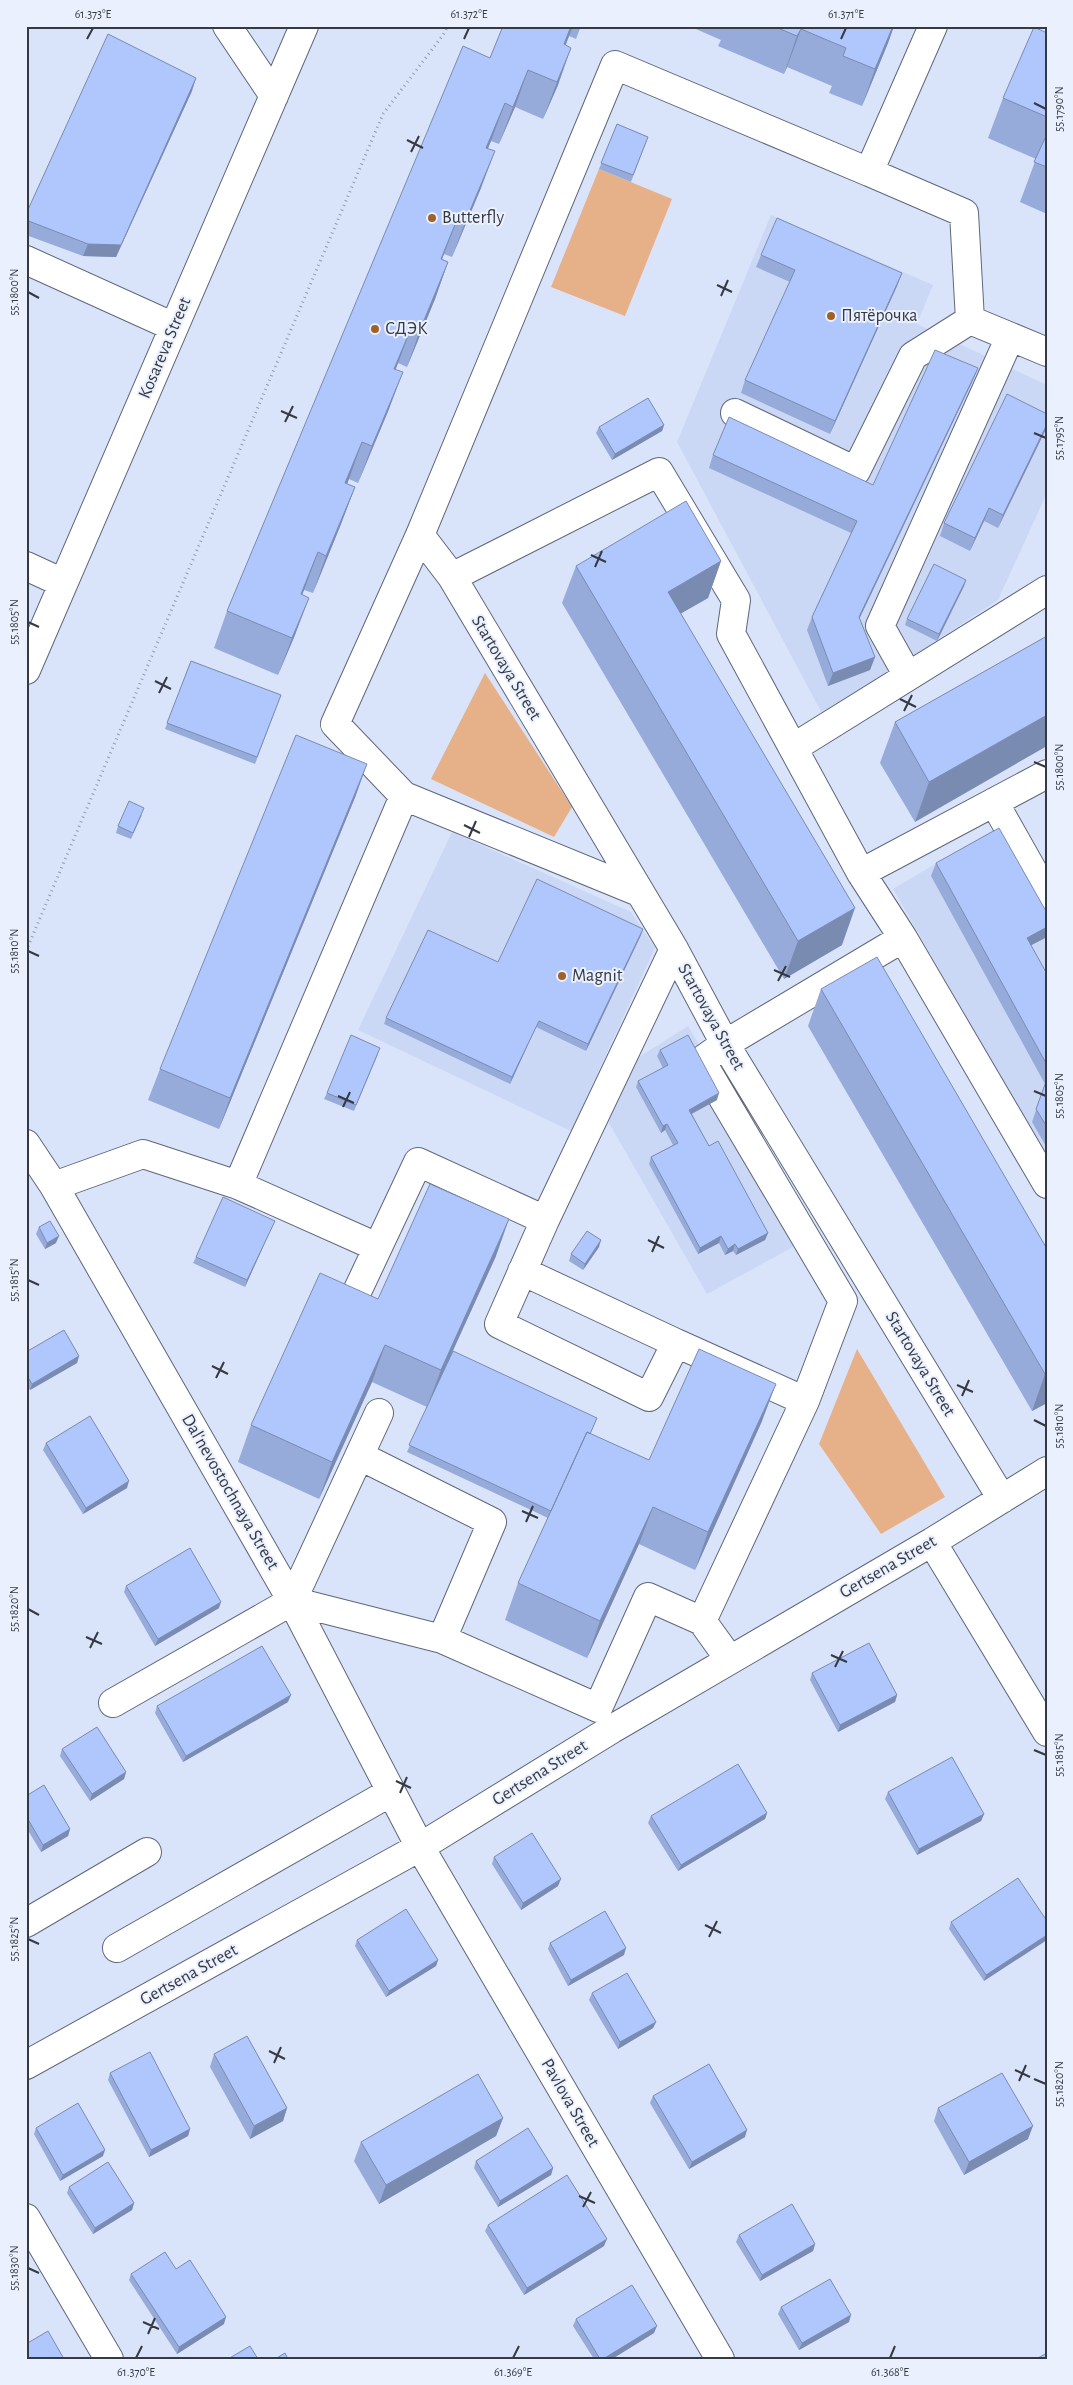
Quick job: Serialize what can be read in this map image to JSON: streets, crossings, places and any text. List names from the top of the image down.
{
  "streets": {
    "street": [
      "Kosareva Street",
      "Startovaya Street",
      "Dal'nevostochnaya Street",
      "Gertsena Street",
      "Pavlova Street"
    ]
  },
  "crossings": [
    ["Startovaya Street", "Gertsena Street"],
    ["Dal'nevostochnaya Street", "Gertsena Street"],
    ["Dal'nevostochnaya Street", "Pavlova Street"],
    ["Gertsena Street", "Pavlova Street"]
  ],
  "places": [
    "Butterfly",
    "Пятёрочка",
    "СДЭК",
    "Magnit"
  ],
  "coordinates": [
    "61.373°E",
    "61.372°E",
    "61.371°E",
    "55.1790°N",
    "55.1800°N",
    "55.1795°N",
    "55.1805°N",
    "55.1810°N",
    "55.1815°N",
    "55.1820°N",
    "55.1825°N",
    "55.1830°N",
    "61.370°E",
    "61.369°E",
    "61.368°E"
  ]
}
